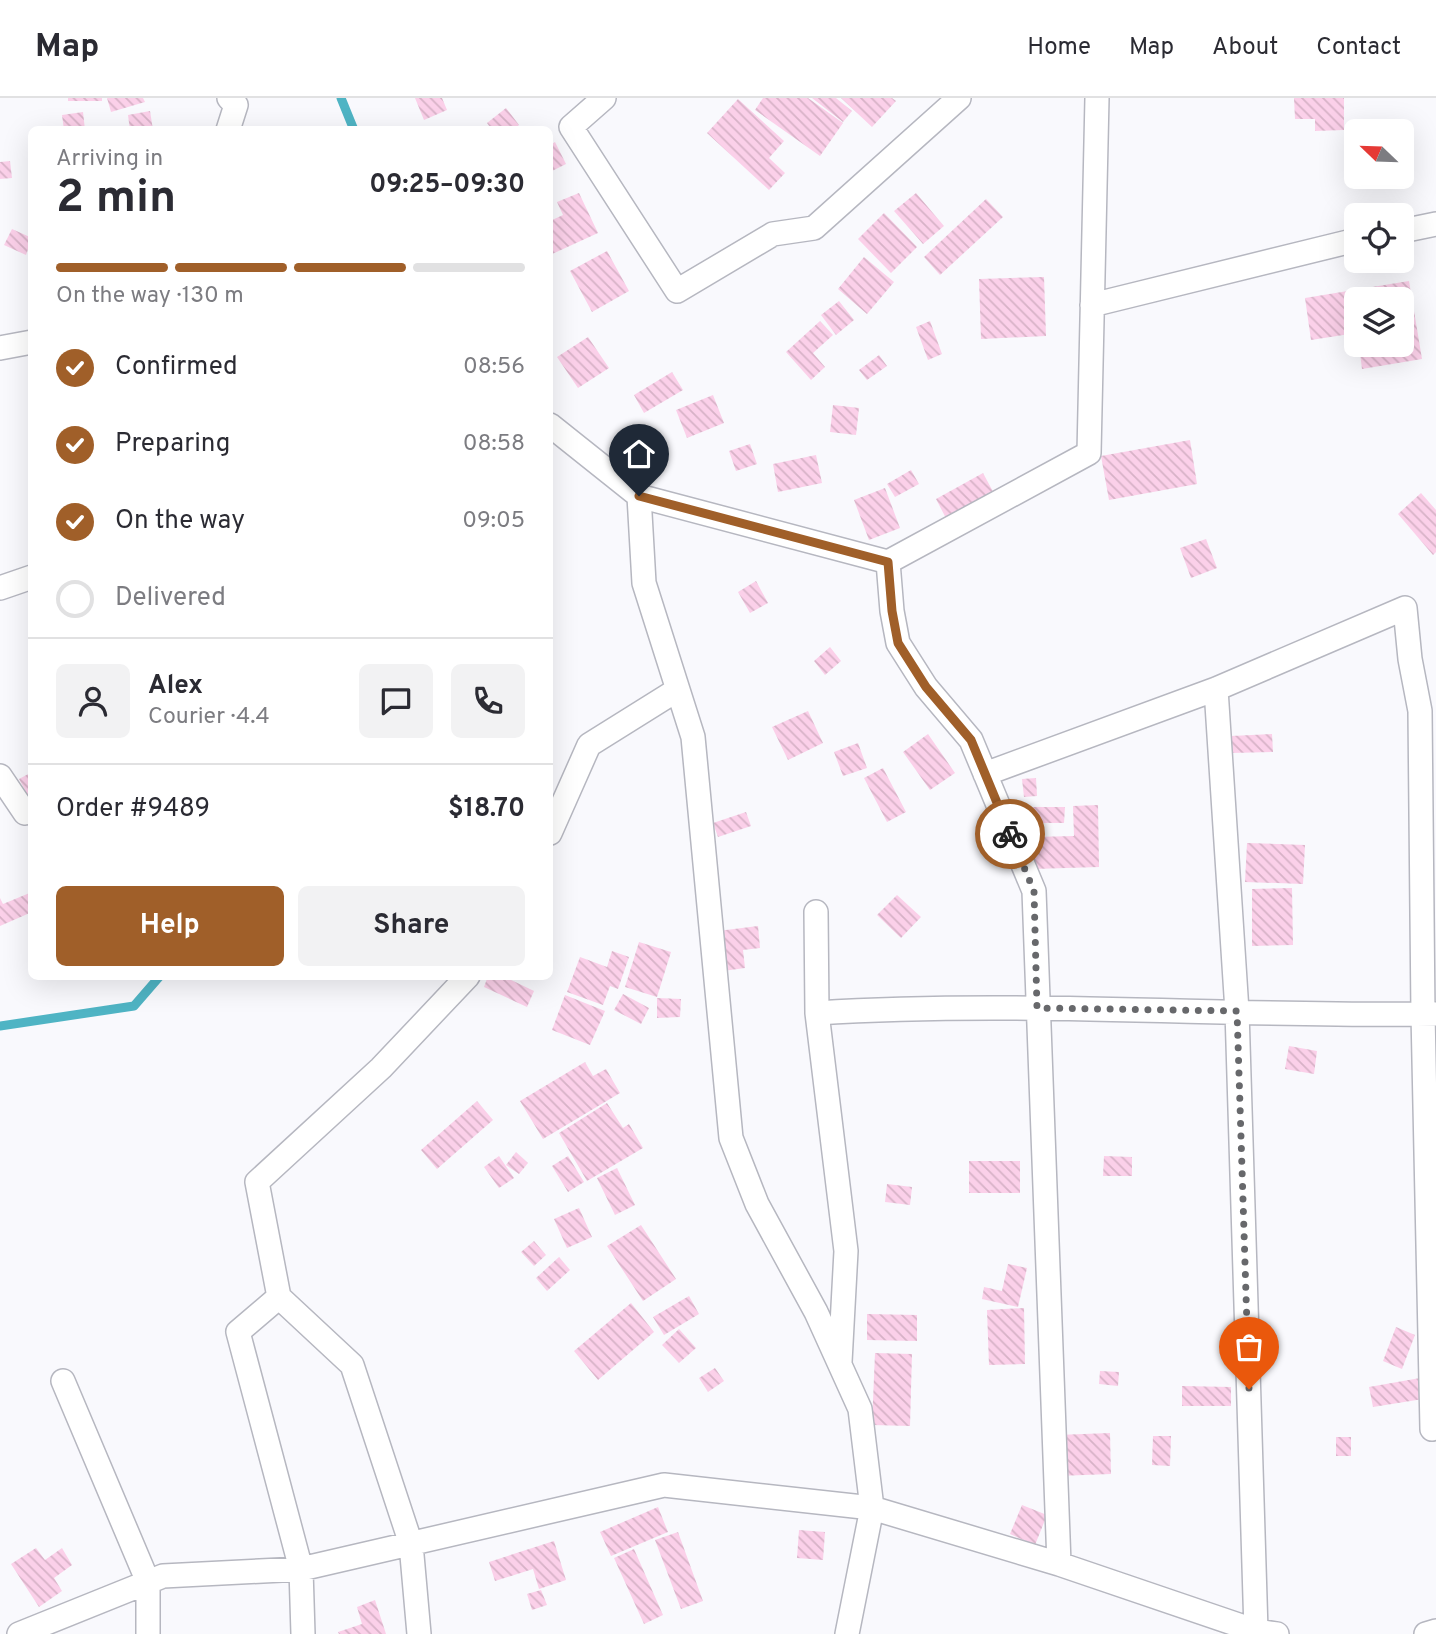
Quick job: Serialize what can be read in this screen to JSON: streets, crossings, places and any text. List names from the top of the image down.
{
  "north": "top left",
  "page": {
    "header": "Map",
    "nav": [
      "Home",
      "Map",
      "About",
      "Contact"
    ],
    "heading": ["2 min", "Arriving in", "09:25–09:30"],
    "panel": [
      "Alex",
      "Courier · 4.4",
      "Order #9489",
      "$18.70"
    ],
    "bar": "On the way · 130 m",
    "list": [
      ["Confirmed", "08:56"],
      ["Preparing", "08:58"],
      ["On the way", "09:05"],
      "Delivered"
    ],
    "buttons": ["Help", "Share"]
  }
}
